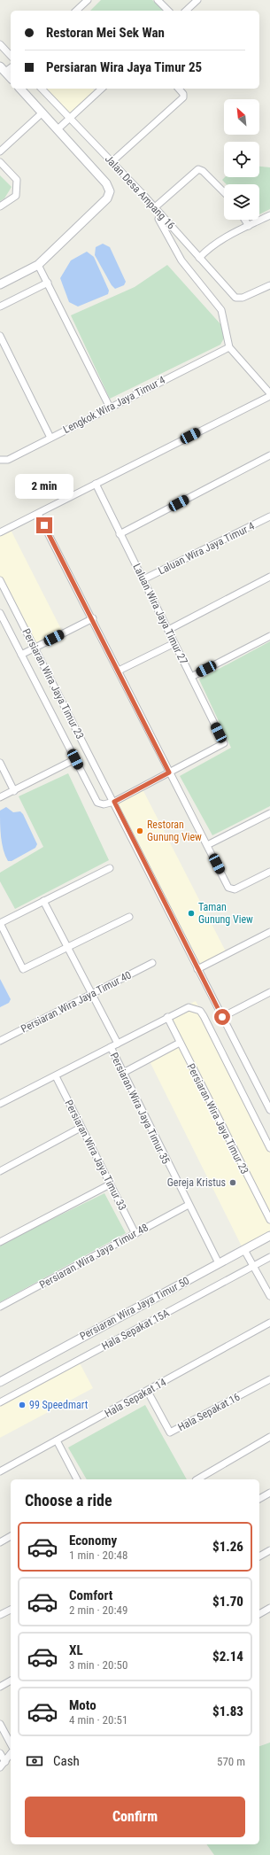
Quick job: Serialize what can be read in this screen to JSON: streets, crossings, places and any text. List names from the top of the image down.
{
  "streets": {
    "street": [
      "Jalan Desa Ampang 16",
      "Lengkok Wira Jaya Timur 4",
      "Laluan Wira Jaya Timur 4",
      "Laluan Wira Jaya Timur 27",
      "Persiaran Wira Jaya Timur 23",
      "Persiaran Wira Jaya Timur 40",
      "Persiaran Wira Jaya Timur 35",
      "Persiaran Wira Jaya Timur 33",
      "Persiaran Wira Jaya Timur 48",
      "Persiaran Wira Jaya Timur 50",
      "Hala Sepakat 15A",
      "Hala Sepakat 14",
      "Hala Sepakat 16"
    ]
  },
  "crossings": [
    ["Laluan Wira Jaya Timur 4", "Laluan Wira Jaya Timur 27"],
    ["Persiaran Wira Jaya Timur 35", "Persiaran Wira Jaya Timur 48"],
    ["Persiaran Wira Jaya Timur 35", "Persiaran Wira Jaya Timur 50"],
    ["Persiaran Wira Jaya Timur 33", "Persiaran Wira Jaya Timur 48"],
    ["Hala Sepakat 14", "Hala Sepakat 16"]
  ],
  "places": [
    "Restoran Gunung View",
    "Taman Gunung View",
    "Gereja Kristus",
    "99 Speedmart"
  ],
  "north": "top left",
  "page": {
    "banner": ["Restoran Mei Sek Wan", "Persiaran Wira Jaya Timur 25"],
    "bubble": "2 min",
    "heading": "Choose a ride",
    "list": [
      {
        "name": "Economy",
        "note": "1 min · 20:48",
        "value": "$1.26"
      },
      {
        "name": "Comfort",
        "note": "2 min · 20:49",
        "value": "$1.70"
      },
      {
        "name": "XL",
        "note": "3 min · 20:50",
        "value": "$2.14"
      },
      {
        "name": "Moto",
        "note": "4 min · 20:51",
        "value": "$1.83"
      }
    ],
    "pay": ["Cash", "570 m"],
    "buttons": "Confirm"
  }
}
